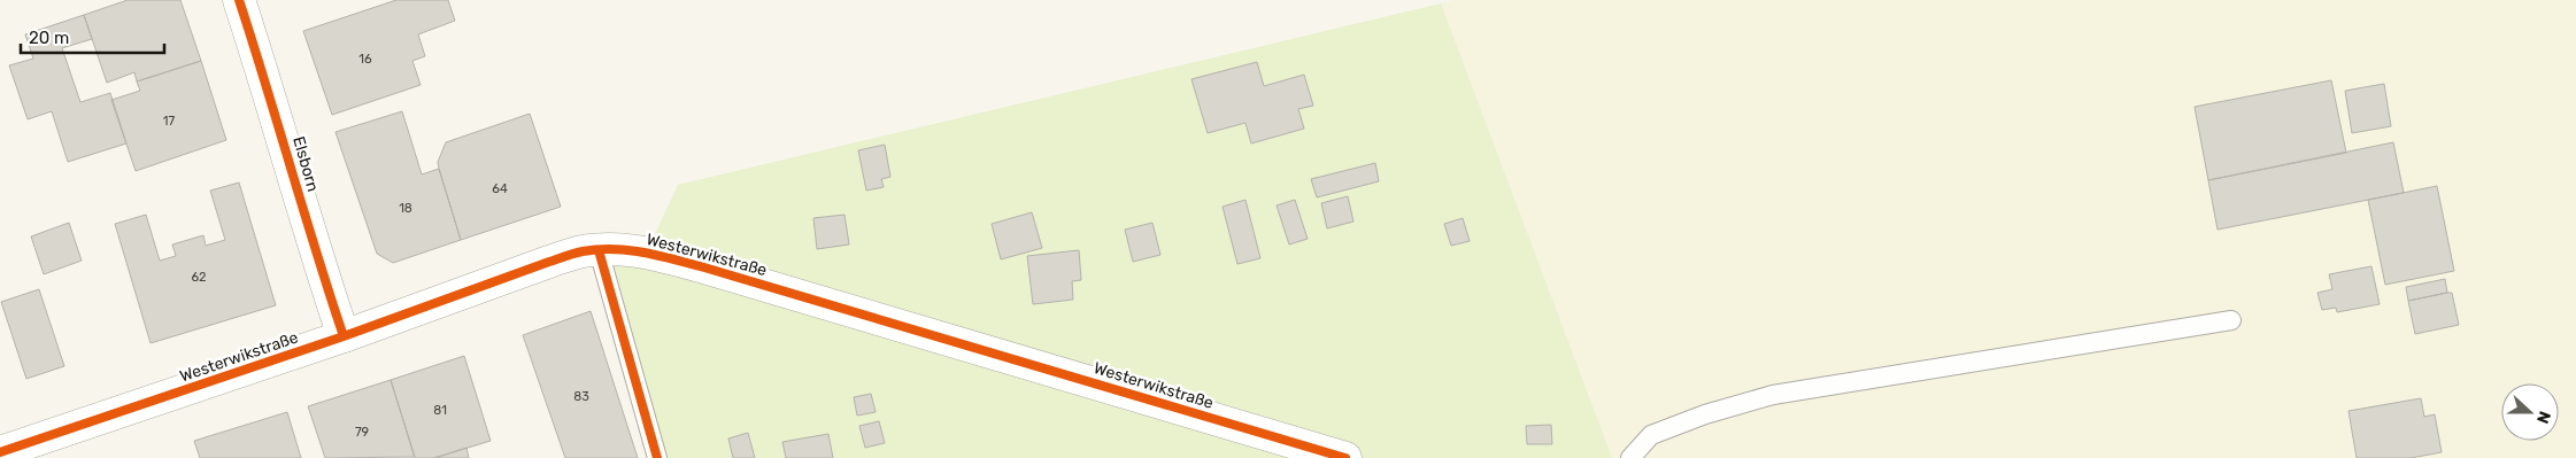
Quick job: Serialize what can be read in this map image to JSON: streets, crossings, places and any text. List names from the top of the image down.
{
  "streets": {
    "street": ["Elsborn", "Westerwikstraße"]
  },
  "crossings": [
    ["Elsborn", "Westerwikstraße"]
  ],
  "house_numbers": [
    "16",
    "17",
    "64",
    "18",
    "62",
    "83",
    "81",
    "79"
  ],
  "scale_bar": "20 m",
  "north": "right"
}
